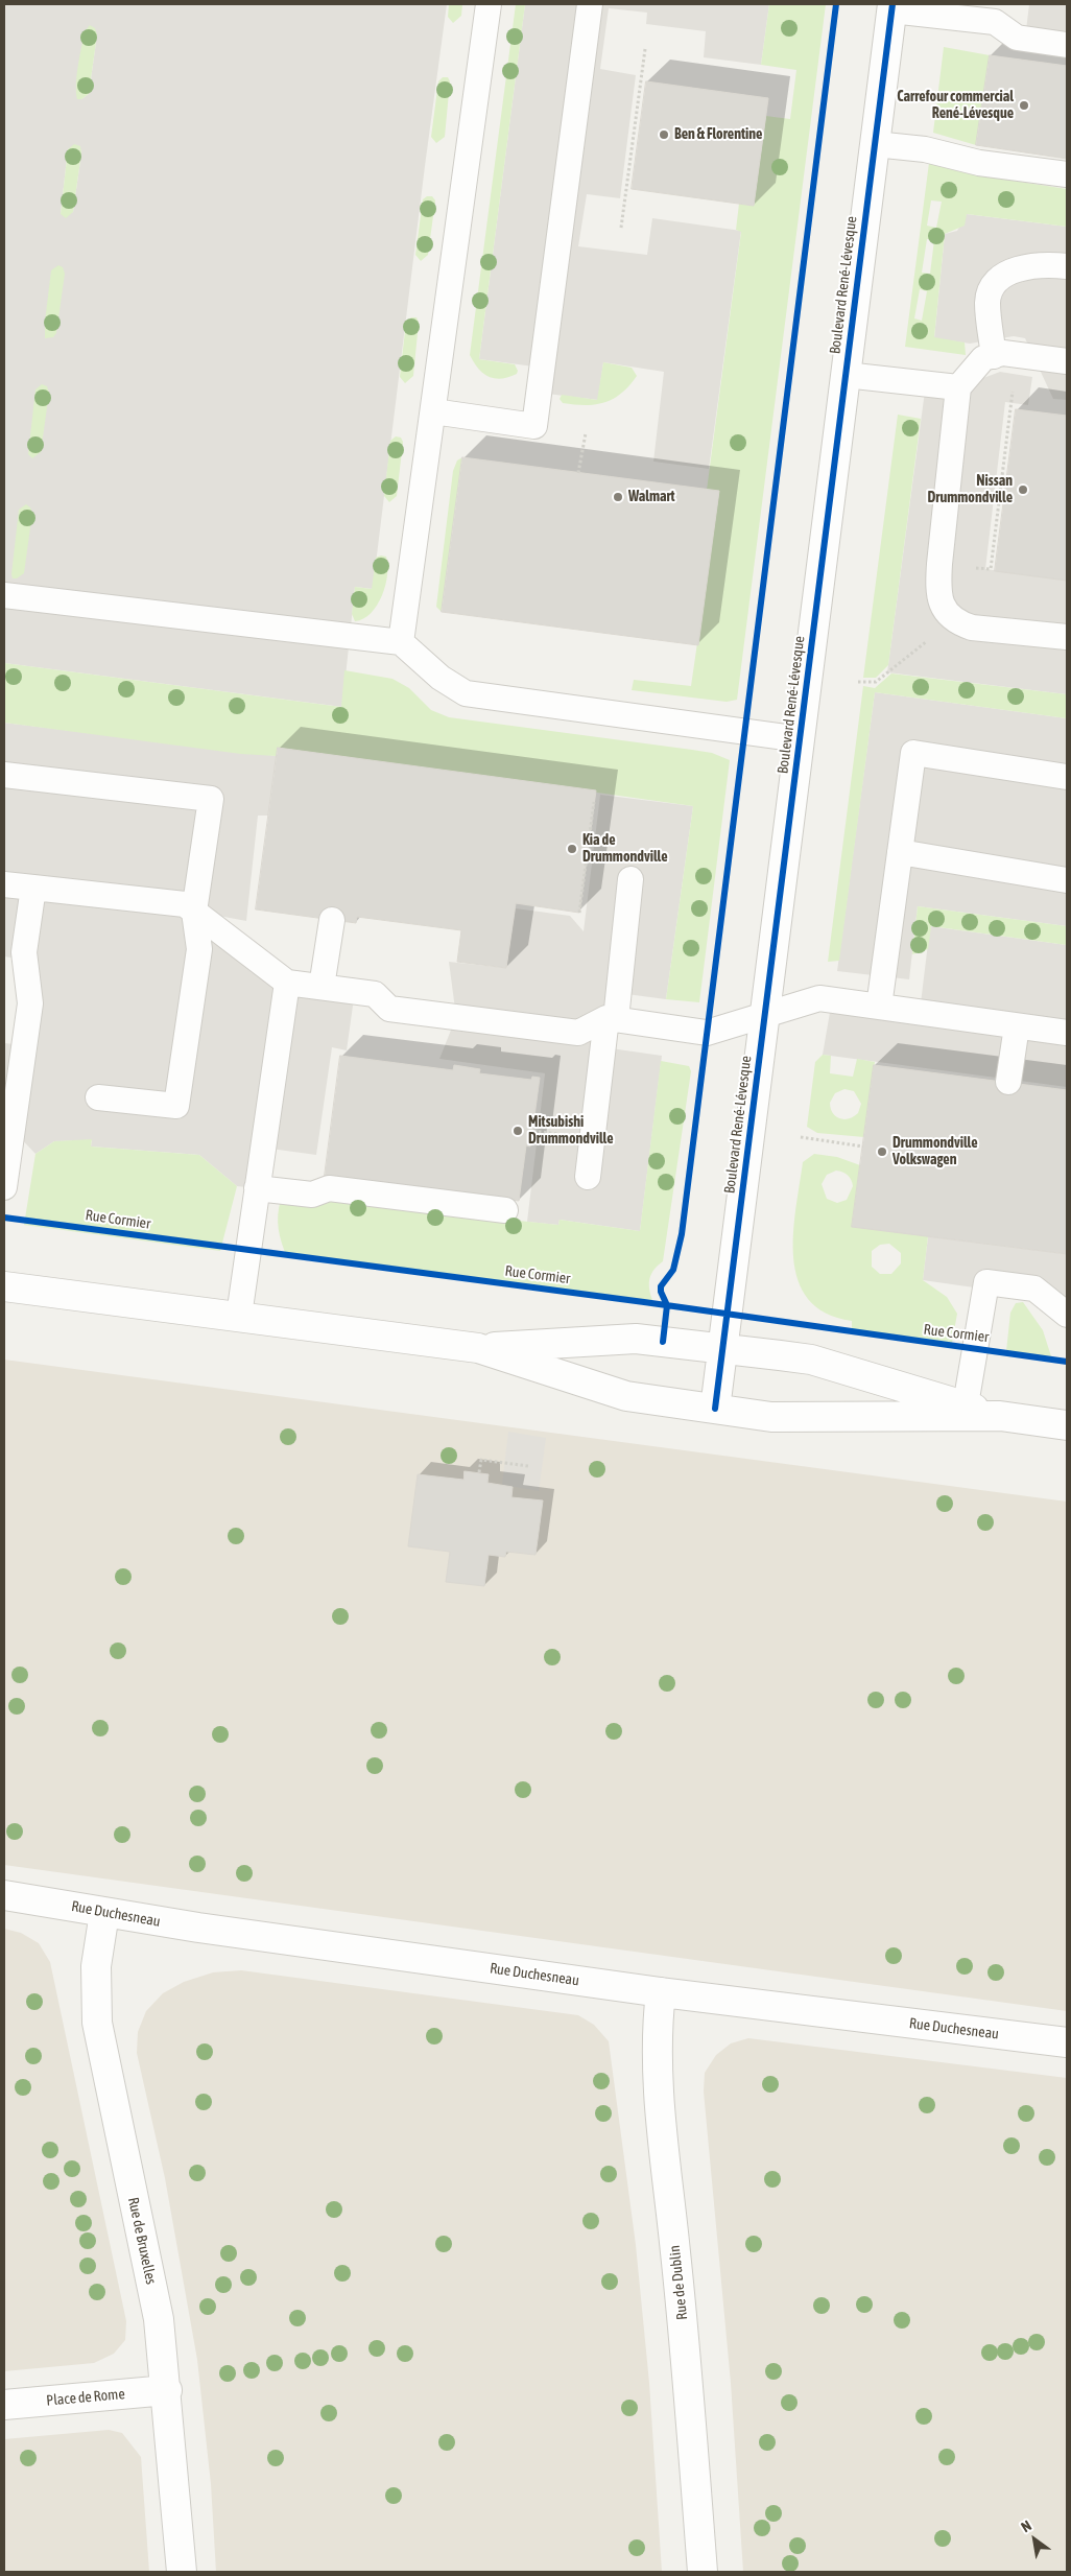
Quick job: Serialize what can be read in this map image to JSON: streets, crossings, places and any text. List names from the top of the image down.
{
  "streets": {
    "street": [
      "Boulevard René-Lévesque",
      "Rue Duchesneau",
      "Rue de Bruxelles",
      "Rue de Dublin",
      "Place de Rome"
    ],
    "cycle path": ["Rue Cormier"]
  },
  "crossings": [
    ["Rue Duchesneau", "Rue de Bruxelles"],
    ["Rue Duchesneau", "Rue de Dublin"],
    ["Rue de Bruxelles", "Place de Rome"]
  ],
  "places": [
    "Carrefour commercial René-Lévesque",
    "Ben & Florentine",
    "Nissan Drummondville",
    "Walmart",
    "Kia de Drummondville",
    "Mitsubishi Drummondville",
    "Drummondville Volkswagen"
  ],
  "north": "top left"
}
